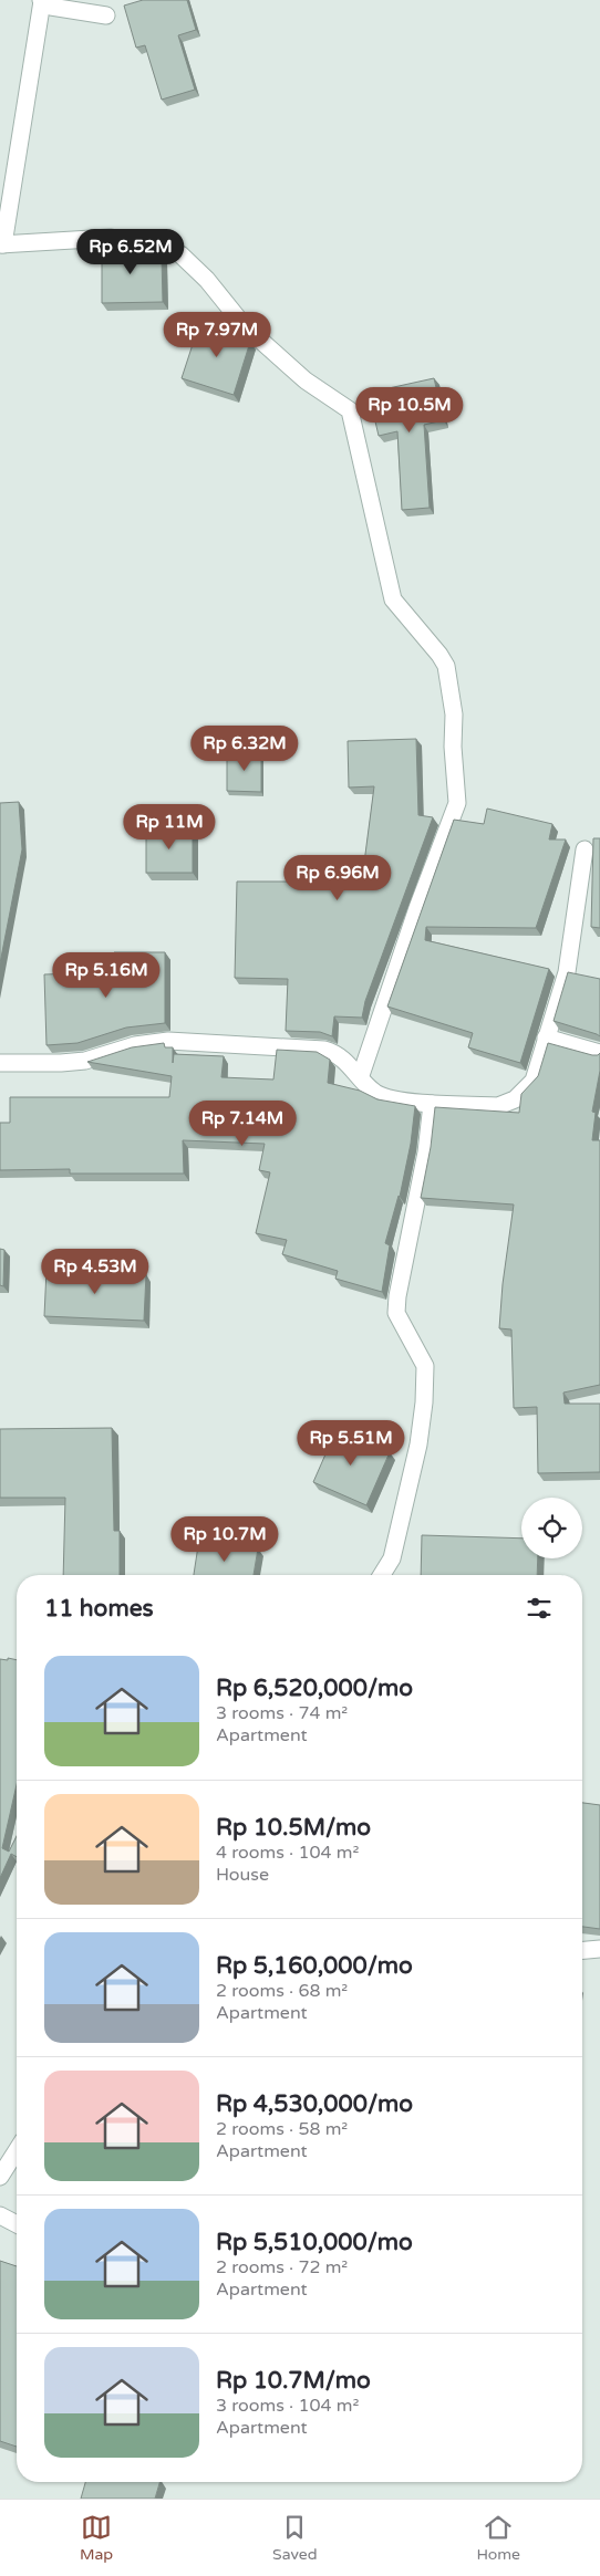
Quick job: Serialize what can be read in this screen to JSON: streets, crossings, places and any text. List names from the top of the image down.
{
  "page": {
    "price": [
      "Rp 6.52M",
      "Rp 7.97M",
      "Rp 10.5M",
      "Rp 6.32M",
      "Rp 11M",
      "Rp 6.96M",
      "Rp 5.16M",
      "Rp 7.14M",
      "Rp 4.53M",
      "Rp 5.51M",
      "Rp 10.7M"
    ],
    "heading": "11 homes",
    "list": [
      {
        "name": "Rp 6,520,000/mo",
        "note": "3 rooms · 74 m² · Apartment"
      },
      {
        "name": "Rp 10.5M/mo",
        "note": "4 rooms · 104 m² · House"
      },
      {
        "name": "Rp 5,160,000/mo",
        "note": "2 rooms · 68 m² · Apartment"
      },
      {
        "name": "Rp 4,530,000/mo",
        "note": "2 rooms · 58 m² · Apartment"
      },
      {
        "name": "Rp 5,510,000/mo",
        "note": "2 rooms · 72 m² · Apartment"
      },
      {
        "name": "Rp 10.7M/mo",
        "note": "3 rooms · 104 m² · Apartment"
      }
    ],
    "tabs": ["Map", "Saved", "Home"]
  }
}
